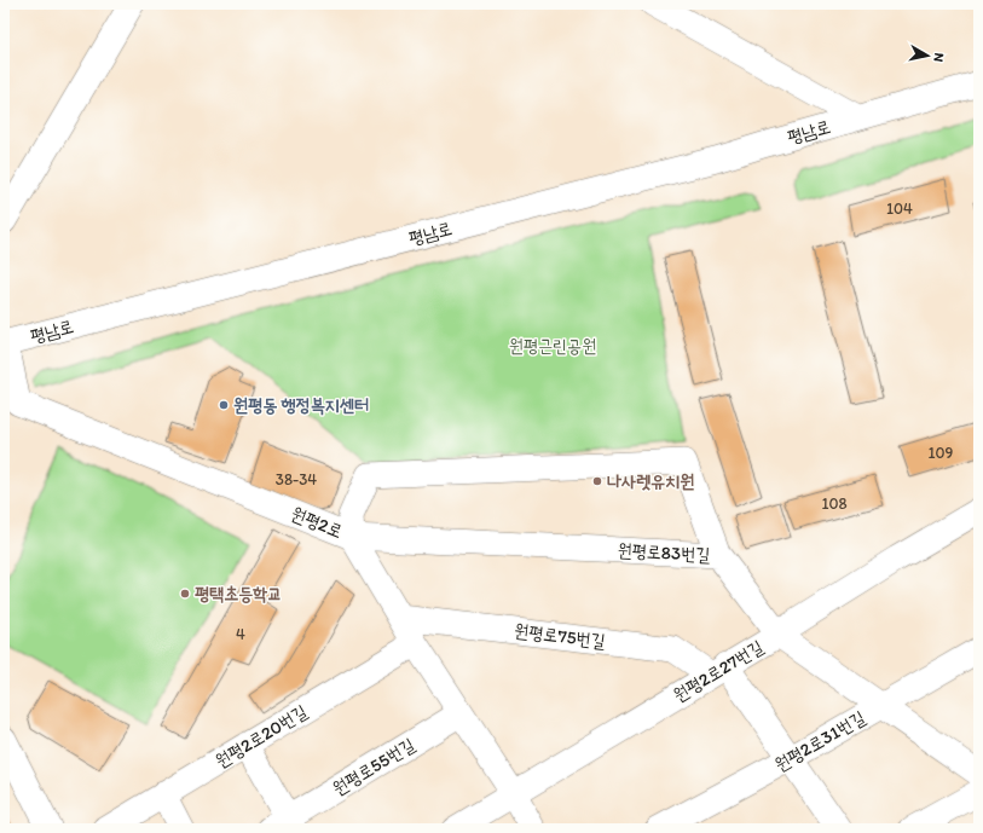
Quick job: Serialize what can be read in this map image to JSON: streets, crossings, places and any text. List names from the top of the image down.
{
  "streets": {
    "street": [
      "평남로",
      "원평2로",
      "원평로83번길",
      "원평로75번길",
      "원평2로27번길",
      "원평2로20번길",
      "원평2로31번길",
      "원평로55번길"
    ]
  },
  "crossings": [
    ["평남로", "원평2로"],
    ["원평2로", "원평로83번길"],
    ["원평2로", "원평로75번길"],
    ["원평2로", "원평2로27번길"],
    ["원평2로", "원평2로20번길"],
    ["원평2로", "원평로55번길"],
    ["원평로83번길", "원평2로27번길"],
    ["원평로83번길", "원평2로31번길"],
    ["원평로75번길", "원평2로27번길"],
    ["원평로75번길", "원평2로31번길"],
    ["원평2로20번길", "원평로55번길"]
  ],
  "parks": ["원평근린공원"],
  "places": ["원평동 행정복지센터", "나사렛유치원", "평택초등학교"],
  "house_numbers": [
    "104",
    "109",
    "38-34",
    "108",
    "4"
  ],
  "north": "right"
}
